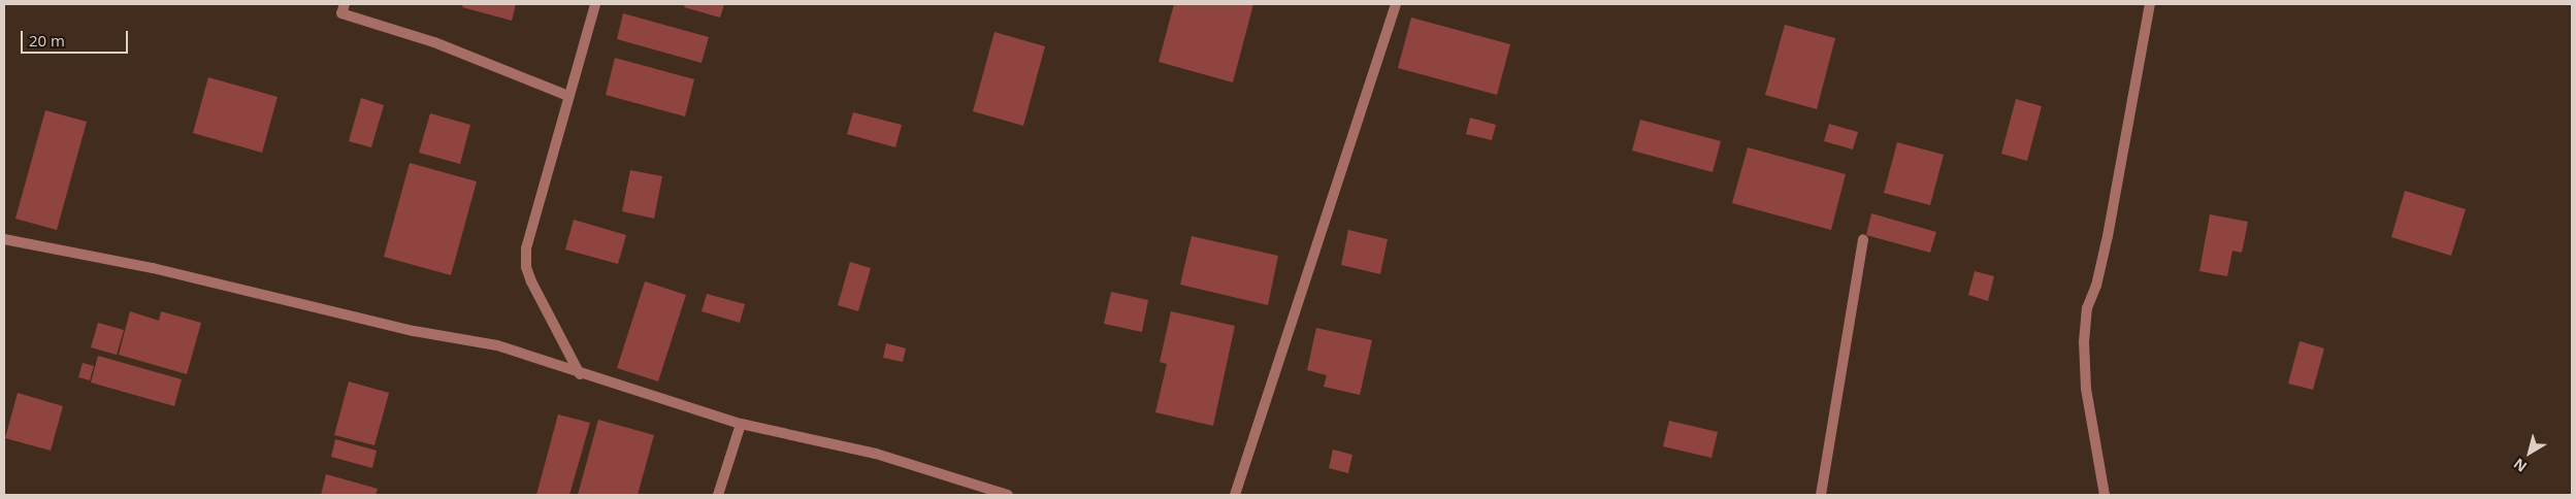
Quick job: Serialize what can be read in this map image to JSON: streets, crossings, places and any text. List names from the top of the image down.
{
  "scale_bar": "20 m",
  "north": "bottom left"
}
